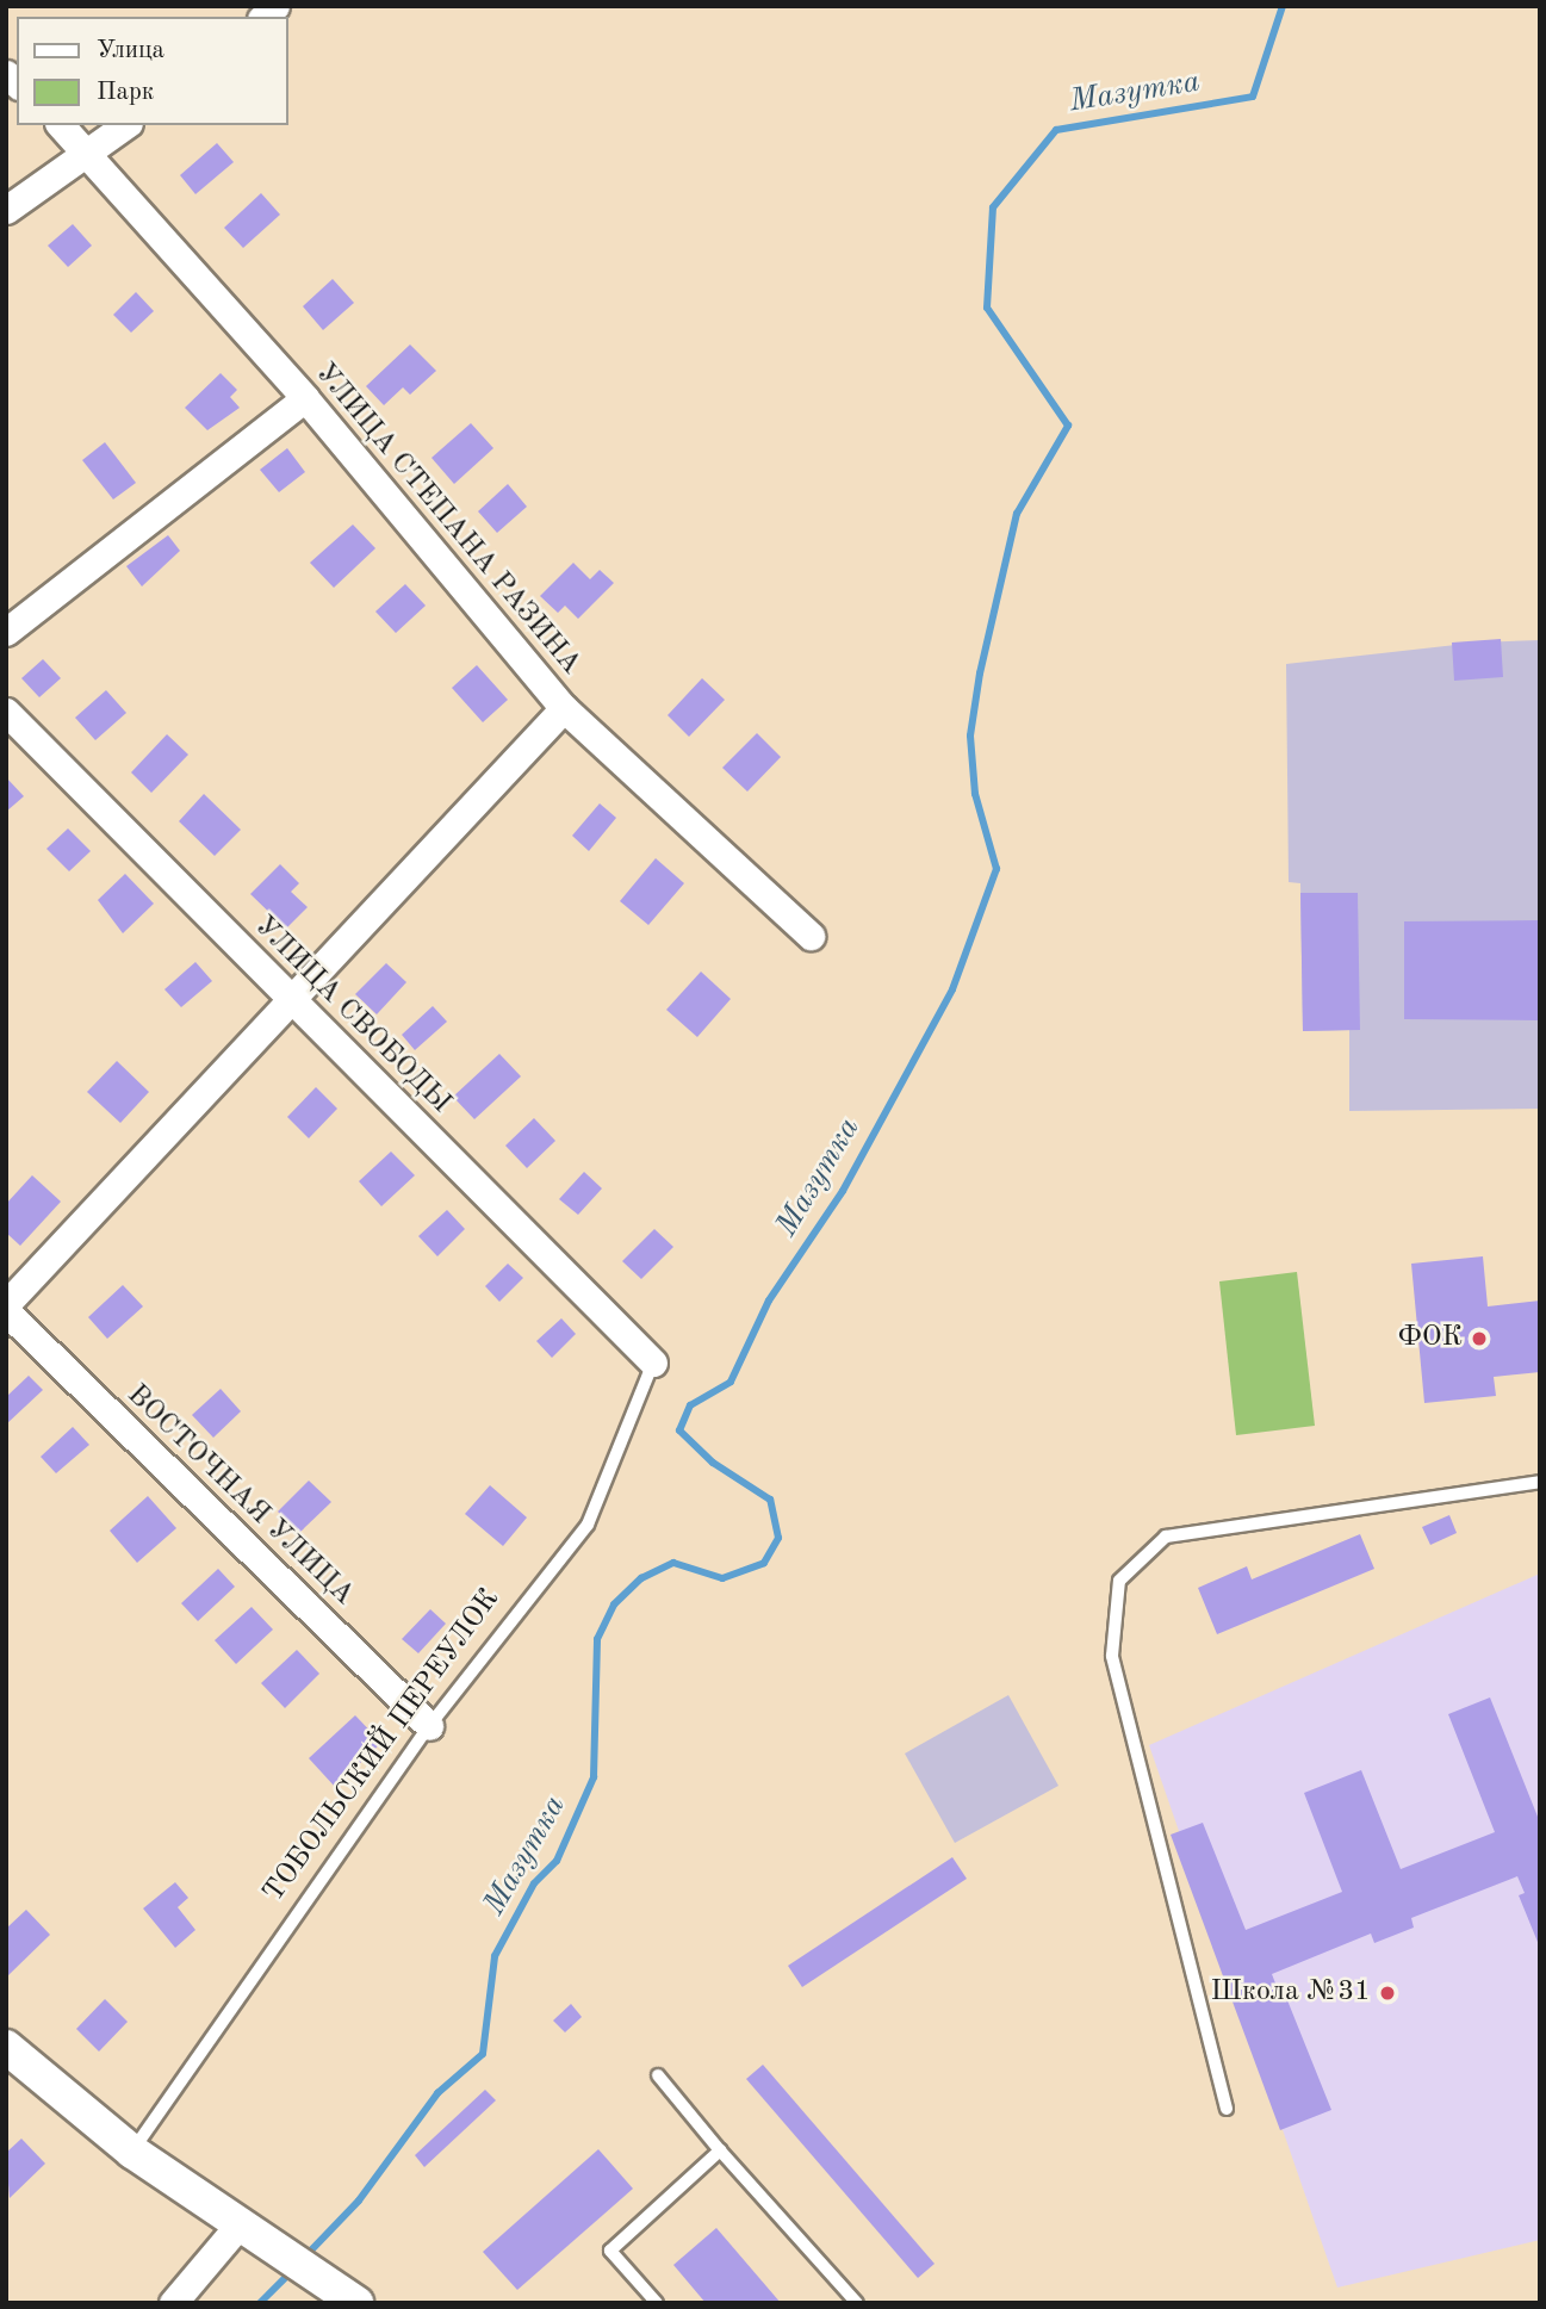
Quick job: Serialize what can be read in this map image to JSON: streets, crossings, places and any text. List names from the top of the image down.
{
  "streets": {
    "street": ["УЛИЦА СТЕПАНА РАЗИНА", "УЛИЦА СВОБОДЫ", "ВОСТОЧНАЯ УЛИЦА"],
    "lane": ["ТОБОЛЬСКИЙ ПЕРЕУЛОК"]
  },
  "crossings": [
    ["УЛИЦА СВОБОДЫ", "ТОБОЛЬСКИЙ ПЕРЕУЛОК"],
    ["ВОСТОЧНАЯ УЛИЦА", "ТОБОЛЬСКИЙ ПЕРЕУЛОК"]
  ],
  "water": ["Мазутка"],
  "places": ["ФОК", "Школа №31"],
  "legend": ["Улица", "Парк"]
}
